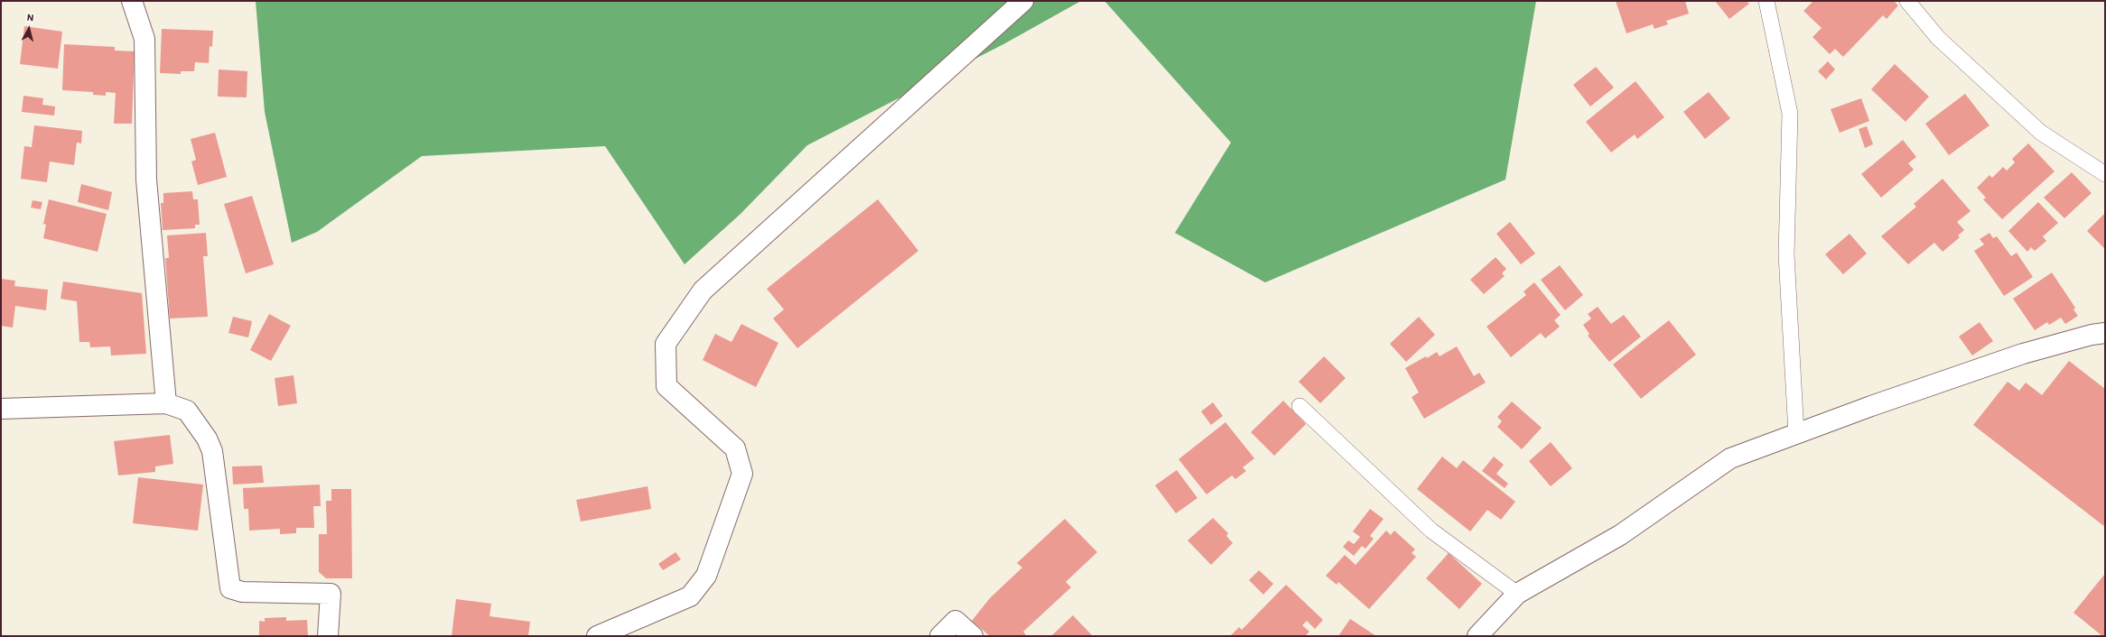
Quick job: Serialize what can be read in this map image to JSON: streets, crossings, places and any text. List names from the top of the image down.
{
  "north": "top"
}
